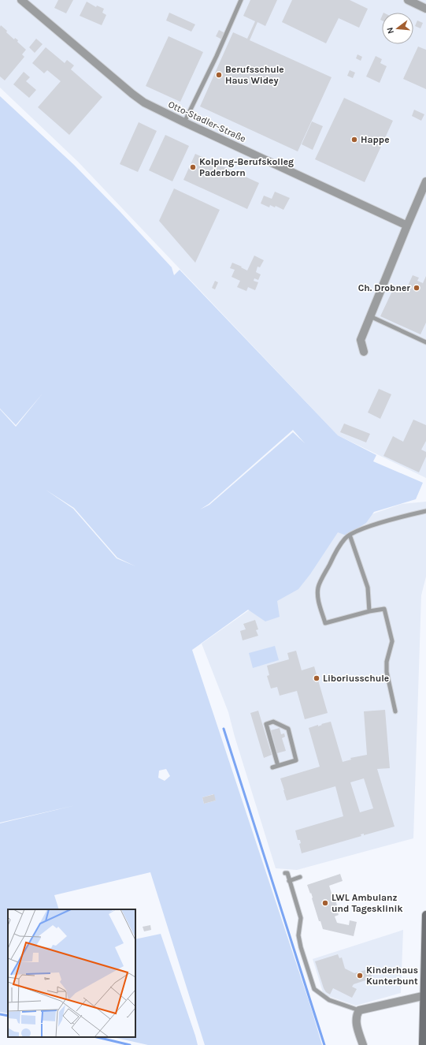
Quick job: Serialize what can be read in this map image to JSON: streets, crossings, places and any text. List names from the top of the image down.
{
  "streets": {
    "street": ["Otto-Stadler-Straße"]
  },
  "places": [
    "Berufsschule Haus Widey",
    "Happe",
    "Kolping-Berufskolleg Paderborn",
    "Ch. Drobner",
    "Liboriusschule",
    "LWL Ambulanz und Tagesklinik",
    "Kinderhaus Kunterbunt"
  ],
  "north": "left"
}
